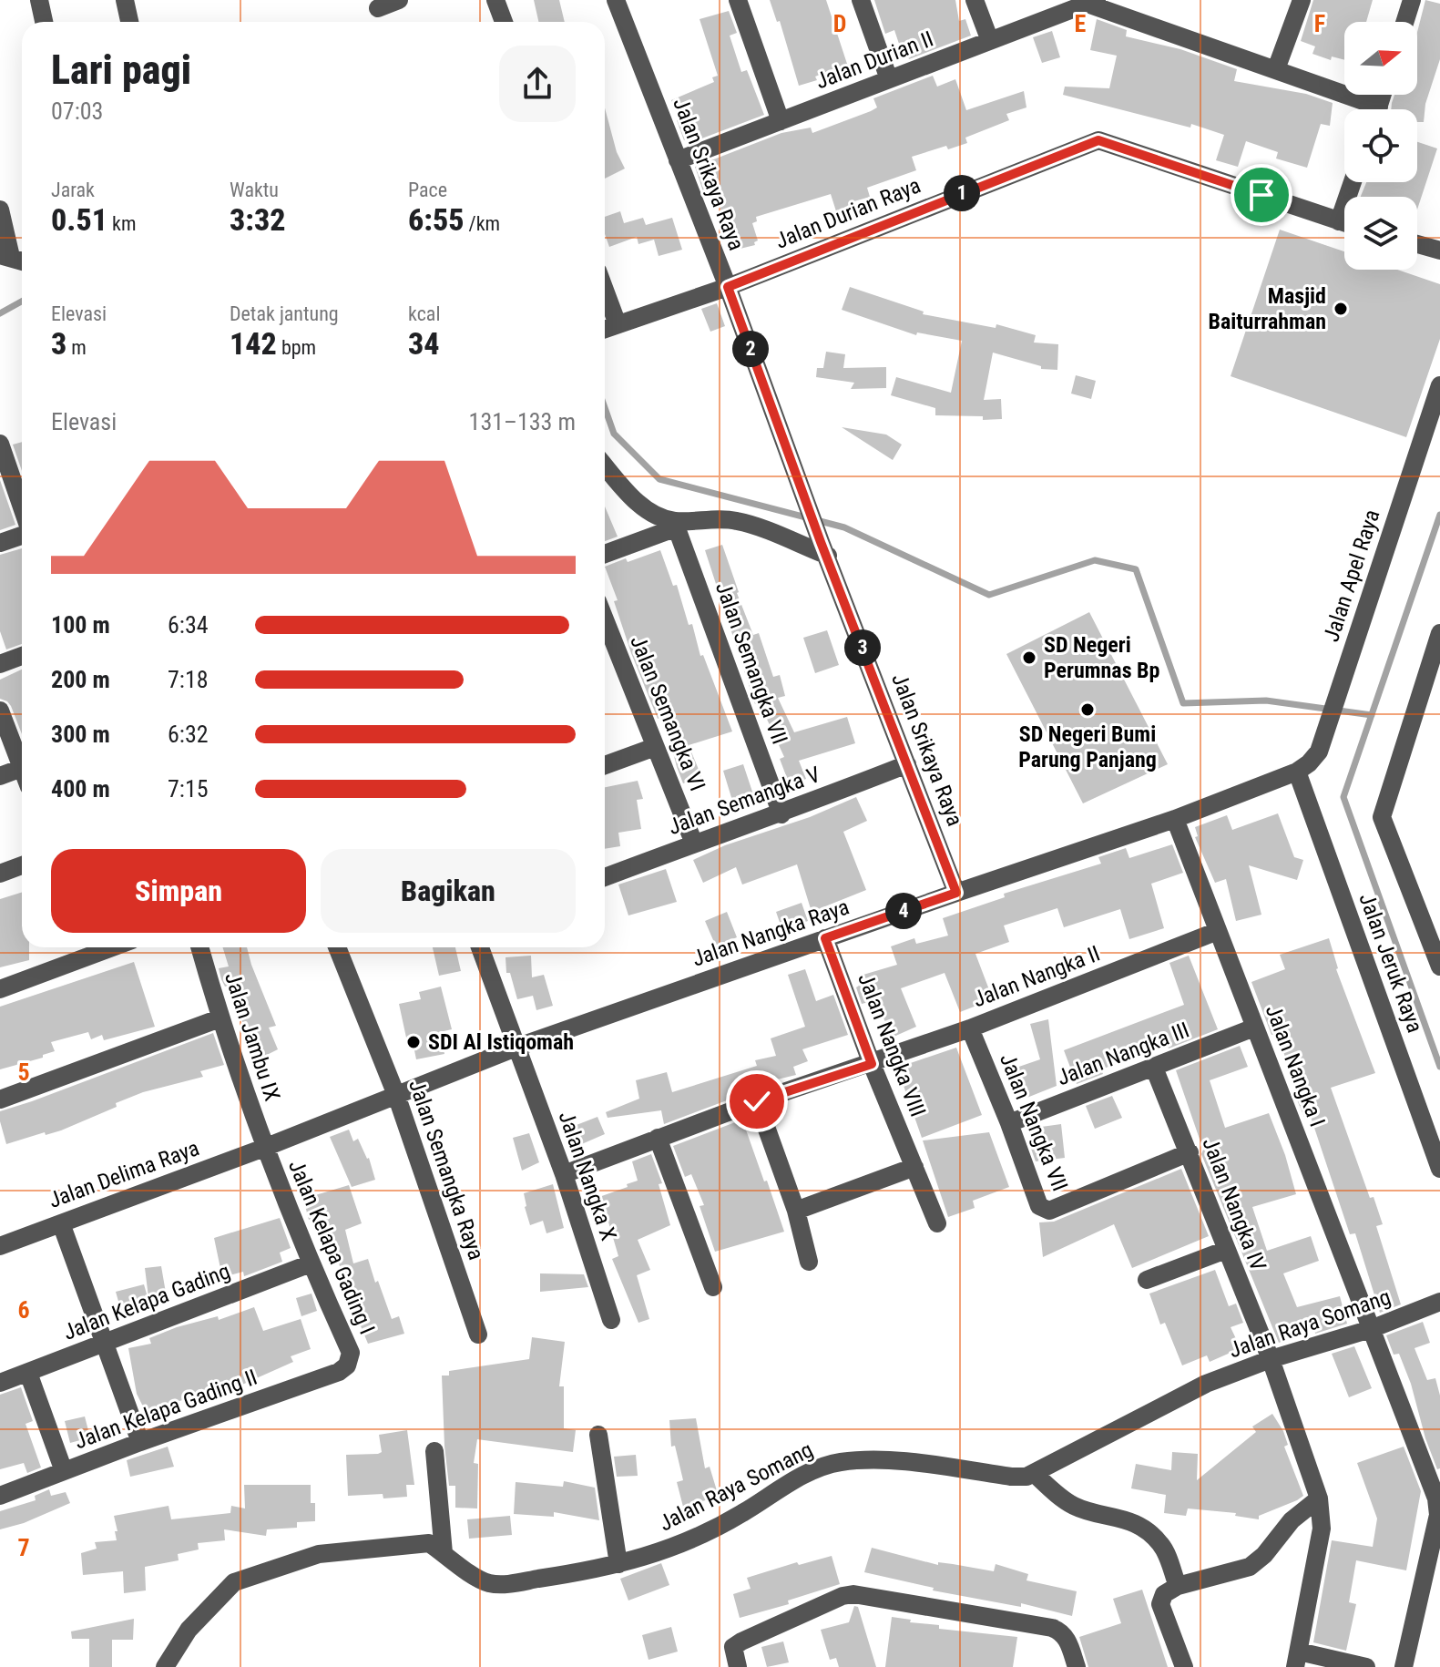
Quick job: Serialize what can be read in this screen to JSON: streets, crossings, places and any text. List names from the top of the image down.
{
  "streets": {
    "street": [
      "Jalan Durian II",
      "Jalan Srikaya Raya",
      "Jalan Durian Raya",
      "Jalan Apel Raya",
      "Jalan Semangka VII",
      "Jalan Semangka VI",
      "Jalan Semangka V",
      "Jalan Nangka Raya",
      "Jalan Jeruk Raya",
      "Jalan Nangka II",
      "Jalan Jambu IX",
      "Jalan Nangka VIII",
      "Jalan Nangka III",
      "Jalan Nangka I",
      "Jalan Nangka VII",
      "Jalan Semangka Raya",
      "Jalan Delima Raya",
      "Jalan Nangka X",
      "Jalan Nangka IV",
      "Jalan Kelapa Gading I",
      "Jalan Kelapa Gading",
      "Jalan Raya Somang",
      "Jalan Kelapa Gading II"
    ]
  },
  "crossings": [
    ["Jalan Durian II", "Jalan Srikaya Raya"],
    ["Jalan Srikaya Raya", "Jalan Durian Raya"],
    ["Jalan Srikaya Raya", "Jalan Semangka V"],
    ["Jalan Srikaya Raya", "Jalan Nangka Raya"],
    ["Jalan Apel Raya", "Jalan Nangka Raya"],
    ["Jalan Apel Raya", "Jalan Jeruk Raya"],
    ["Jalan Semangka VII", "Jalan Semangka V"],
    ["Jalan Semangka VI", "Jalan Semangka V"],
    ["Jalan Nangka Raya", "Jalan Jeruk Raya"],
    ["Jalan Nangka Raya", "Jalan Jambu IX"],
    ["Jalan Nangka Raya", "Jalan Nangka VIII"],
    ["Jalan Nangka Raya", "Jalan Nangka I"],
    ["Jalan Nangka Raya", "Jalan Semangka Raya"],
    ["Jalan Nangka Raya", "Jalan Delima Raya"],
    ["Jalan Nangka Raya", "Jalan Nangka X"],
    ["Jalan Nangka Raya", "Jalan Kelapa Gading I"],
    ["Jalan Nangka II", "Jalan Nangka VIII"],
    ["Jalan Nangka II", "Jalan Nangka I"],
    ["Jalan Nangka II", "Jalan Nangka VII"],
    ["Jalan Nangka II", "Jalan Nangka X"],
    ["Jalan Jambu IX", "Jalan Delima Raya"],
    ["Jalan Jambu IX", "Jalan Kelapa Gading I"],
    ["Jalan Nangka III", "Jalan Nangka I"],
    ["Jalan Nangka III", "Jalan Nangka VII"],
    ["Jalan Nangka III", "Jalan Nangka IV"],
    ["Jalan Nangka I", "Jalan Raya Somang"],
    ["Jalan Nangka VII", "Jalan Nangka IV"],
    ["Jalan Delima Raya", "Jalan Kelapa Gading I"],
    ["Jalan Nangka IV", "Jalan Raya Somang"],
    ["Jalan Kelapa Gading I", "Jalan Kelapa Gading"],
    ["Jalan Kelapa Gading I", "Jalan Kelapa Gading II"]
  ],
  "places": [
    "Masjid Baiturrahman",
    "SD Negeri Perumnas Bp",
    "SD Negeri Bumi Parung Panjang",
    "SDI Al Istiqomah"
  ],
  "north": "right",
  "page": {
    "heading": ["Lari pagi", "07:03"],
    "stats": [
      ["Jarak", "0.51 km"],
      ["Waktu", "3:32"],
      ["Pace", "6:55 /km"],
      ["Elevasi", "3 m"],
      ["Detak jantung", "142 bpm"],
      ["kcal", "34"]
    ],
    "pins": [
      "1",
      "2",
      "3",
      "4"
    ],
    "chart": ["Elevasi", "131–133 m"],
    "list": [
      {
        "name": "100 m",
        "note": "6:34"
      },
      {
        "name": "200 m",
        "note": "7:18"
      },
      {
        "name": "300 m",
        "note": "6:32"
      },
      {
        "name": "400 m",
        "note": "7:15"
      }
    ],
    "buttons": ["Simpan", "Bagikan"]
  },
  "grid": {
    "columns": ["D", "E", "F"],
    "rows": ["5", "6", "7"]
  }
}
